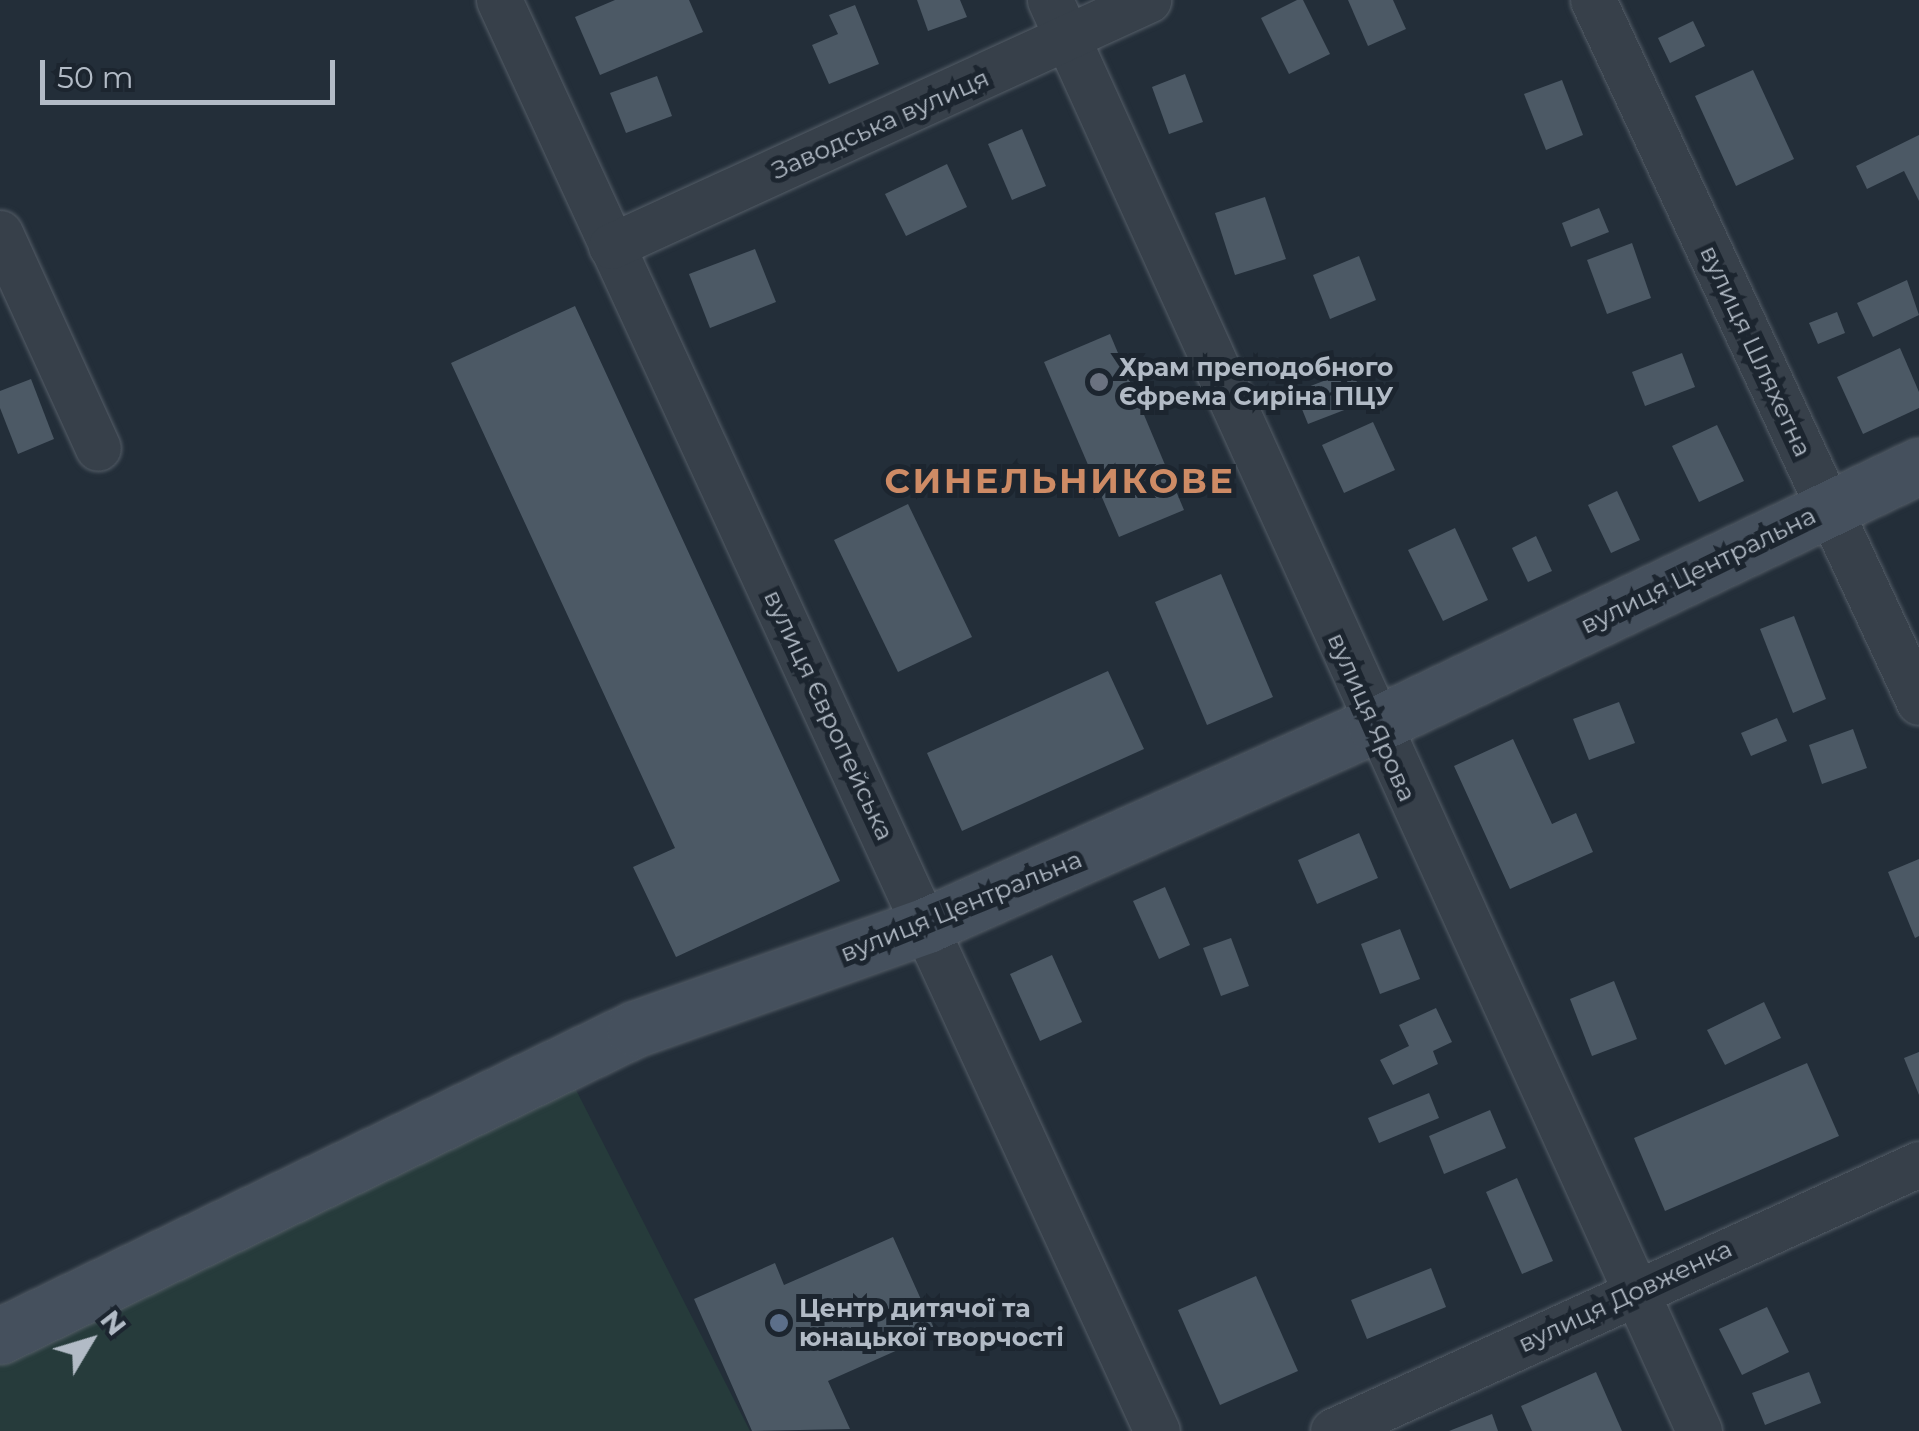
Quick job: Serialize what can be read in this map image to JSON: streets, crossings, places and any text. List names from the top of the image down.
{
  "streets": {
    "main road": ["вулиця Центральна"],
    "street": [
      "Заводська вулиця",
      "вулиця Шляхетна",
      "вулиця Європейська",
      "вулиця Ярова",
      "вулиця Довженка"
    ]
  },
  "crossings": [
    ["Заводська вулиця", "вулиця Європейська"],
    ["Заводська вулиця", "вулиця Ярова"],
    ["вулиця Шляхетна", "вулиця Центральна"],
    ["вулиця Центральна", "вулиця Європейська"],
    ["вулиця Центральна", "вулиця Ярова"],
    ["вулиця Ярова", "вулиця Довженка"]
  ],
  "districts": ["СИНЕЛЬНИКОВЕ"],
  "places": ["Храм преподобного Єфрема Сиріна ПЦУ", "Центр дитячої та юнацької творчості"],
  "scale_bar": "50 m",
  "north": "top right"
}
